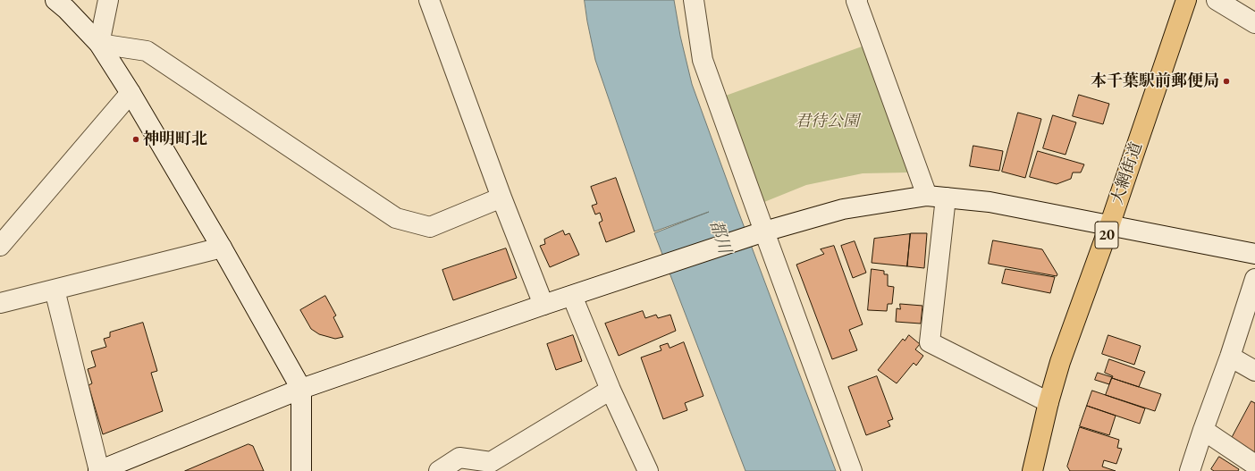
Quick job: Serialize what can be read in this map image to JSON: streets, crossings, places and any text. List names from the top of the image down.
{
  "streets": {
    "main road": ["大網街道", "20"]
  },
  "water": ["都川"],
  "parks": ["君待公園"],
  "places": ["本千葉駅前郵便局", "神明町北"]
}
